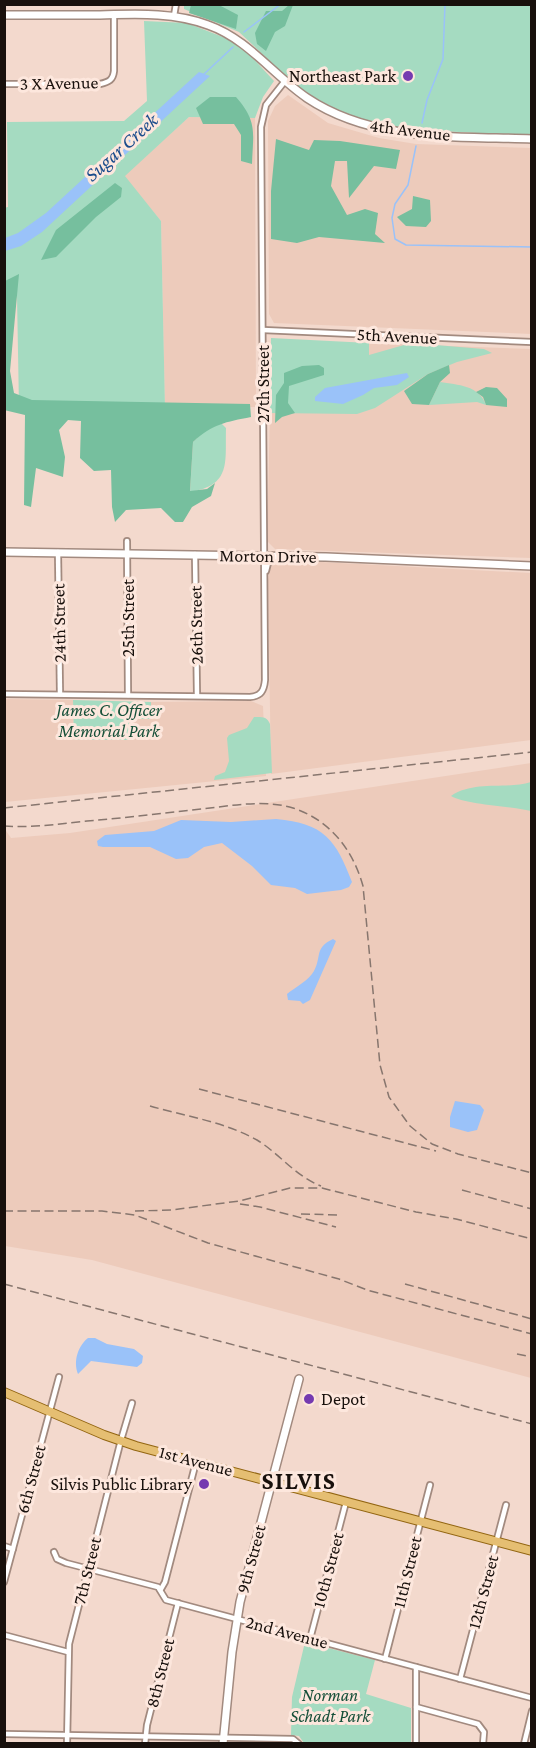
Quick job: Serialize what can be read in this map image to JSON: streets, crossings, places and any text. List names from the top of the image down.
{
  "streets": {
    "main road": ["1st Avenue"],
    "street": [
      "3 X Avenue",
      "4th Avenue",
      "5th Avenue",
      "27th Street",
      "Morton Drive",
      "25th Street",
      "24th Street",
      "26th Street",
      "6th Street",
      "9th Street",
      "10th Street",
      "7th Street",
      "11th Street",
      "12th Street",
      "2nd Avenue",
      "8th Street"
    ]
  },
  "crossings": [
    ["3 X Avenue", "4th Avenue"],
    ["4th Avenue", "27th Street"],
    ["5th Avenue", "27th Street"],
    ["27th Street", "Morton Drive"],
    ["27th Street", "26th Street"],
    ["Morton Drive", "25th Street"],
    ["Morton Drive", "24th Street"],
    ["Morton Drive", "26th Street"],
    ["1st Avenue", "6th Street"],
    ["1st Avenue", "9th Street"],
    ["1st Avenue", "10th Street"],
    ["1st Avenue", "7th Street"],
    ["1st Avenue", "11th Street"],
    ["1st Avenue", "12th Street"],
    ["9th Street", "2nd Avenue"],
    ["10th Street", "2nd Avenue"],
    ["7th Street", "2nd Avenue"],
    ["11th Street", "2nd Avenue"],
    ["12th Street", "2nd Avenue"],
    ["2nd Avenue", "8th Street"]
  ],
  "districts": ["SILVIS"],
  "water": ["Sugar Creek"],
  "parks": ["James C. Officer Memorial Park", "Norman Schadt Park"],
  "places": ["Northeast Park", "Depot", "Silvis Public Library"]
}
